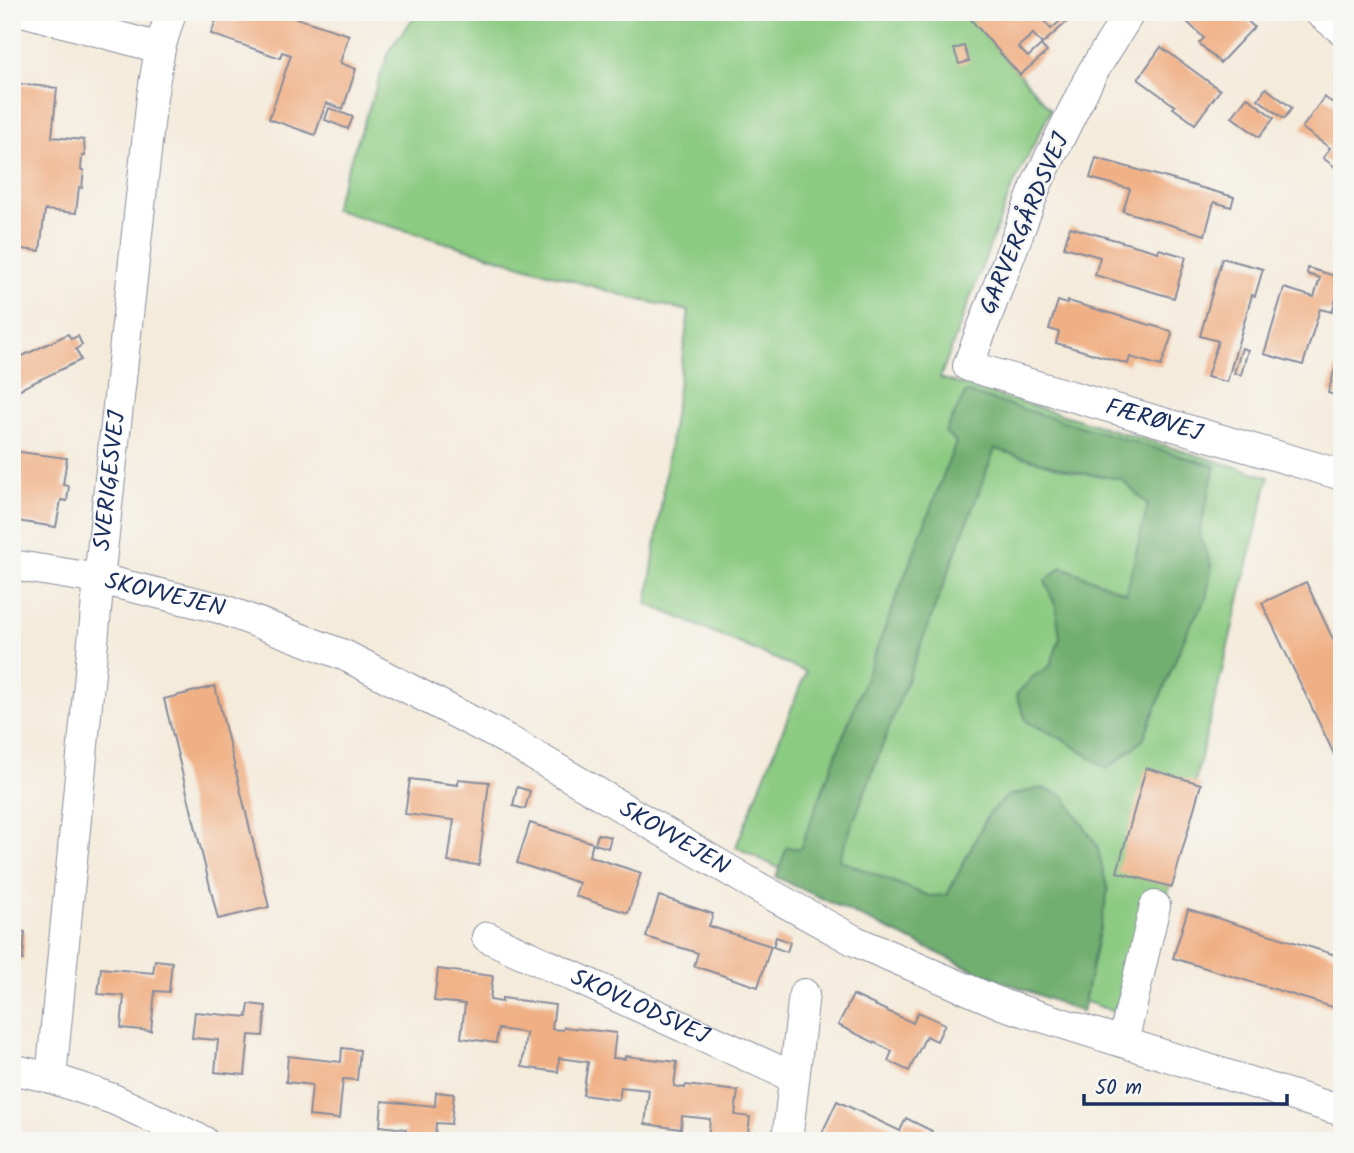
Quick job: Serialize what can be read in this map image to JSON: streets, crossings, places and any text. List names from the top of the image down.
{
  "streets": {
    "street": [
      "GARVERGÅRDSVEJ",
      "FÆRØVEJ",
      "SVERIGESVEJ",
      "SKOVVEJEN",
      "SKOVLODSVEJ"
    ]
  },
  "crossings": [
    ["GARVERGÅRDSVEJ", "FÆRØVEJ"],
    ["SVERIGESVEJ", "SKOVVEJEN"]
  ],
  "scale_bar": "50 m"
}
